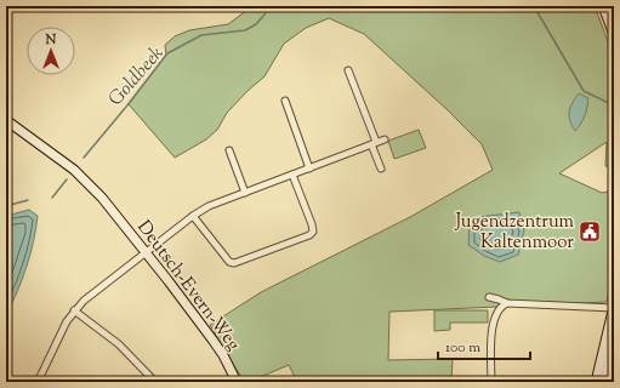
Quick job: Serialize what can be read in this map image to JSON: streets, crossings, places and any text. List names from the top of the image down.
{
  "streets": {
    "street": ["Deutsch-Evern-Weg"]
  },
  "water": ["Goldbeek"],
  "places": {
    "public building": ["Jugendzentrum Kaltenmoor"]
  },
  "scale_bar": "100 m",
  "north": "top"
}
